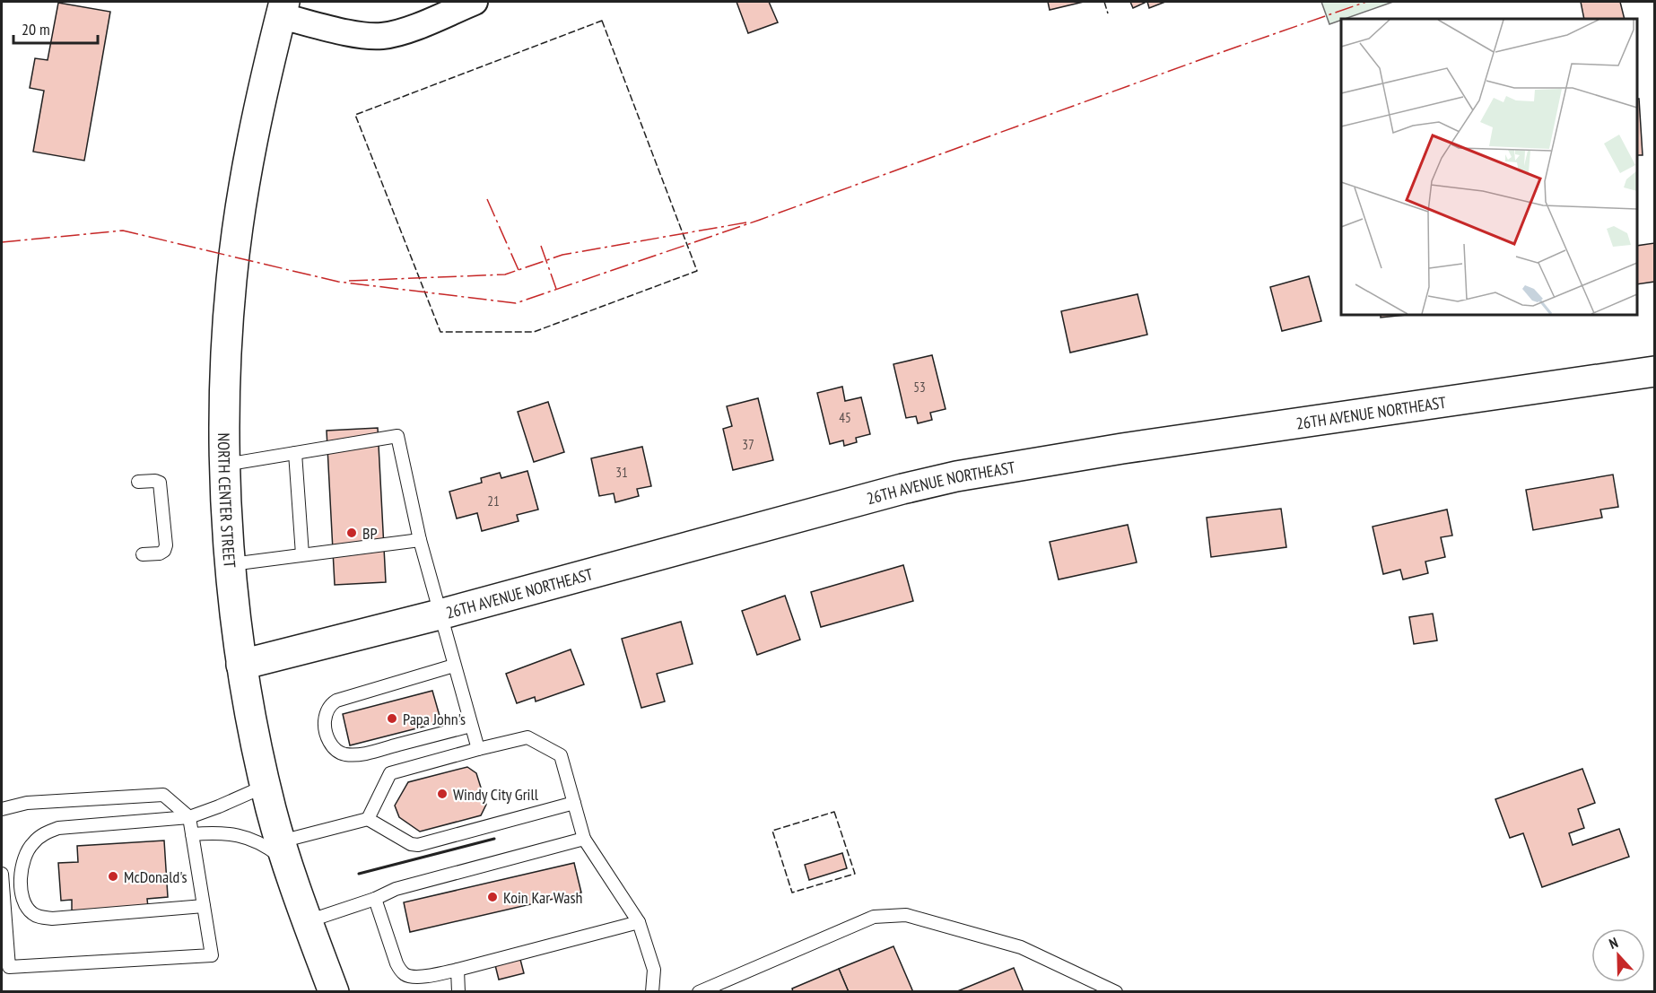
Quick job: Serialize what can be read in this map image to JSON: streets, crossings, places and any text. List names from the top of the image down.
{
  "streets": {
    "street": ["26TH AVENUE NORTHEAST", "NORTH CENTER STREET"]
  },
  "crossings": [
    ["26TH AVENUE NORTHEAST", "NORTH CENTER STREET"]
  ],
  "places": [
    "BP",
    "Papa John's",
    "Windy City Grill",
    "McDonald's",
    "Koin Kar Wash"
  ],
  "house_numbers": [
    "53",
    "45",
    "37",
    "31",
    "21"
  ],
  "scale_bar": "20 m",
  "north": "top"
}
